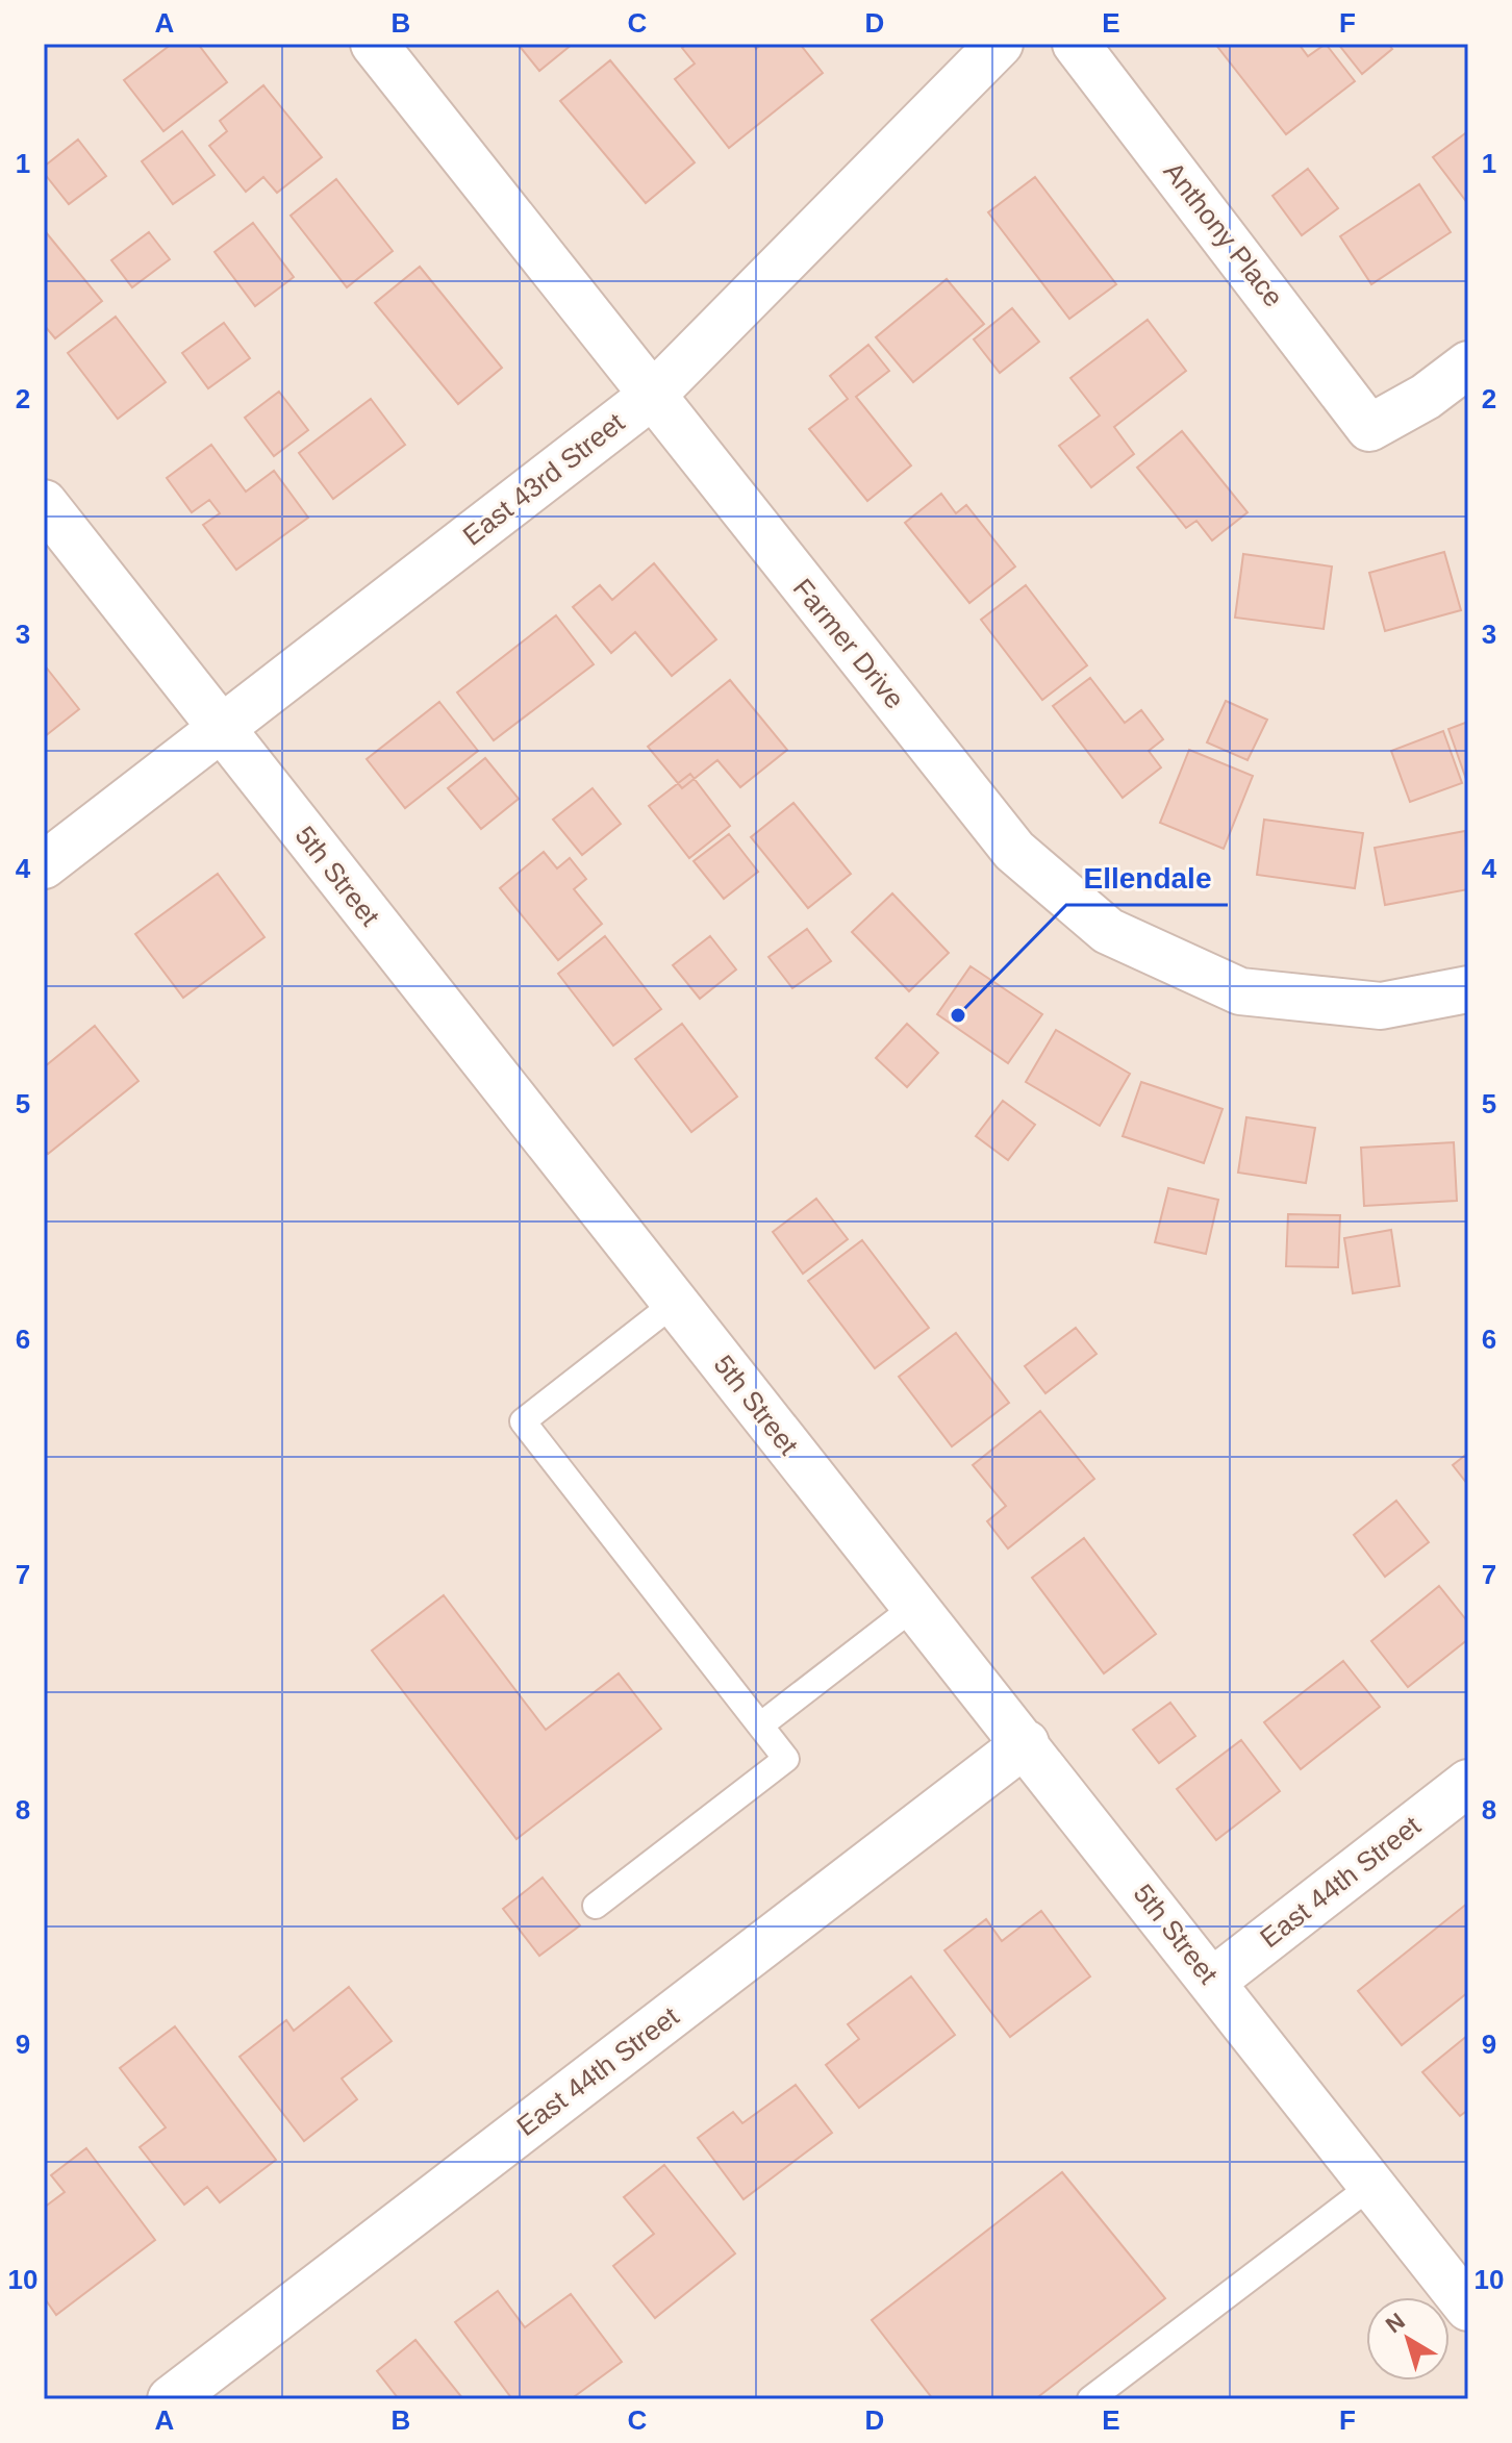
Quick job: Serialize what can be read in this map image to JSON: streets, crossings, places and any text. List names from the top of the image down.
{
  "streets": {
    "street": [
      "Anthony Place",
      "East 43rd Street",
      "Farmer Drive",
      "5th Street",
      "East 44th Street"
    ]
  },
  "crossings": [
    ["East 43rd Street", "Farmer Drive"],
    ["East 43rd Street", "5th Street"],
    ["5th Street", "East 44th Street"]
  ],
  "places": ["Ellendale"],
  "north": "top left",
  "grid": {
    "columns": [
      "A",
      "B",
      "C",
      "D",
      "E",
      "F"
    ],
    "rows": [
      "1",
      "2",
      "3",
      "4",
      "5",
      "6",
      "7",
      "8",
      "9",
      "10"
    ]
  }
}
